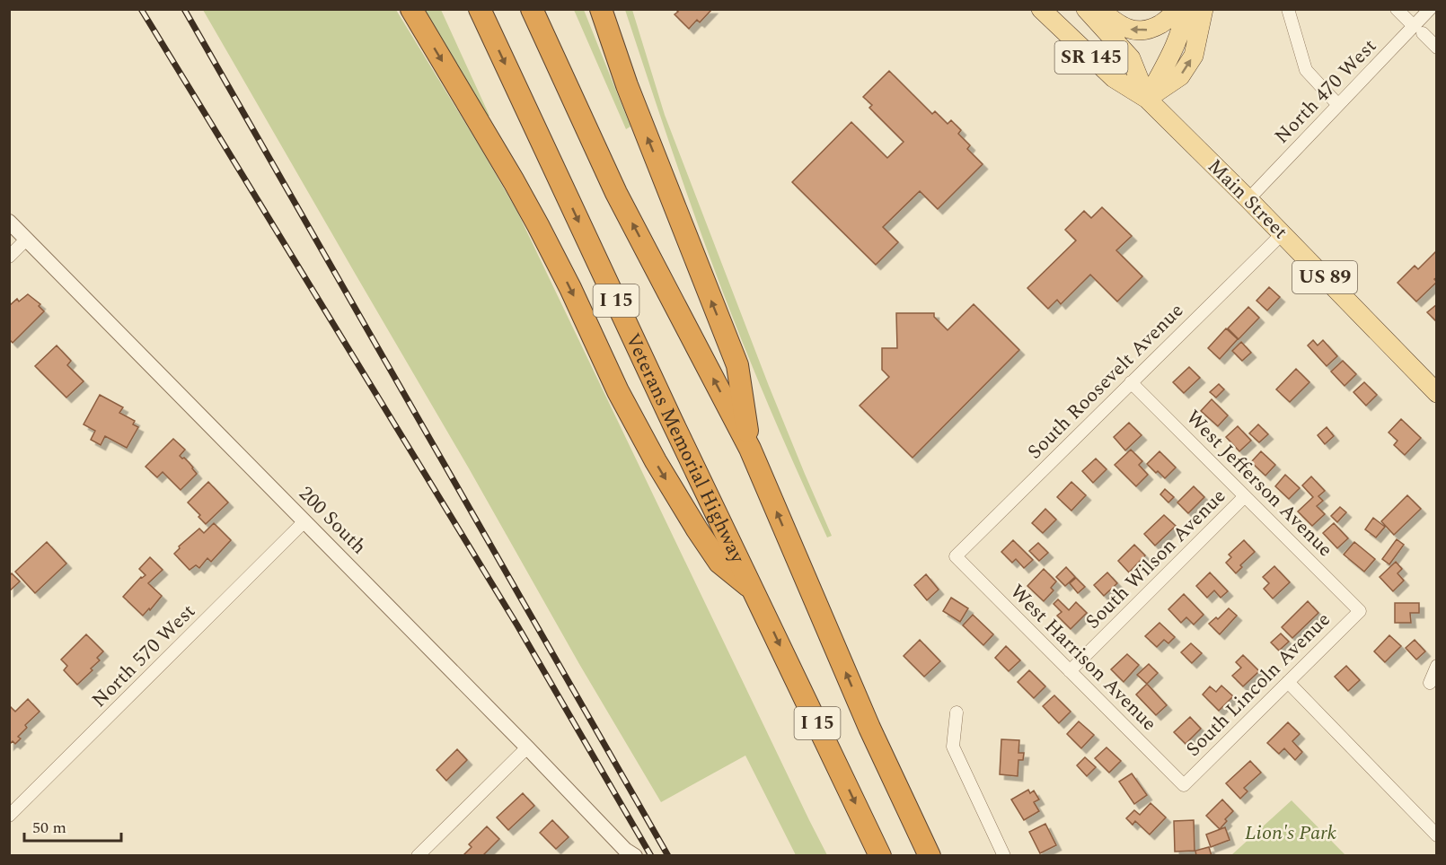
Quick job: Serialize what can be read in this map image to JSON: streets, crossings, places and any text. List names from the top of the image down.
{
  "streets": {
    "highway": ["I 15", "Veterans Memorial Highway"],
    "main road": ["SR 145", "Main Street", "US 89"],
    "street": [
      "North 470 West",
      "South Roosevelt Avenue",
      "West Jefferson Avenue",
      "200 South",
      "South Wilson Avenue",
      "North 570 West",
      "West Harrison Avenue",
      "South Lincoln Avenue"
    ]
  },
  "crossings": [
    ["North 470 West", "Main Street"],
    ["Main Street", "South Roosevelt Avenue"],
    ["South Roosevelt Avenue", "West Jefferson Avenue"],
    ["South Roosevelt Avenue", "West Harrison Avenue"],
    ["West Jefferson Avenue", "South Wilson Avenue"],
    ["West Jefferson Avenue", "South Lincoln Avenue"],
    ["200 South", "North 570 West"],
    ["South Wilson Avenue", "West Harrison Avenue"],
    ["West Harrison Avenue", "South Lincoln Avenue"]
  ],
  "parks": ["Lion's Park"],
  "scale_bar": "50 m"
}
